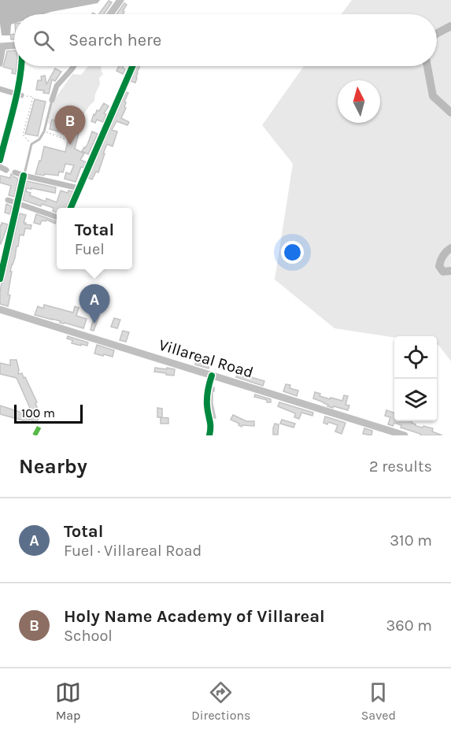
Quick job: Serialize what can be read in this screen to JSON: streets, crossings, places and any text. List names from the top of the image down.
{
  "streets": {
    "main road": ["Villareal Road"]
  },
  "scale_bar": "100 m",
  "north": "top",
  "page": {
    "search": "Search here",
    "pins": ["B", "A"],
    "popup": ["Total", "Fuel"],
    "scale": "100 m",
    "heading": ["Nearby", "2 results"],
    "list": [
      {
        "mark": "A",
        "name": "Total",
        "note": "Fuel · Villareal Road",
        "value": "310 m"
      },
      {
        "mark": "B",
        "name": "Holy Name Academy of Villareal",
        "note": "School",
        "value": "360 m"
      }
    ],
    "nav": ["Map", "Directions", "Saved"]
  }
}
